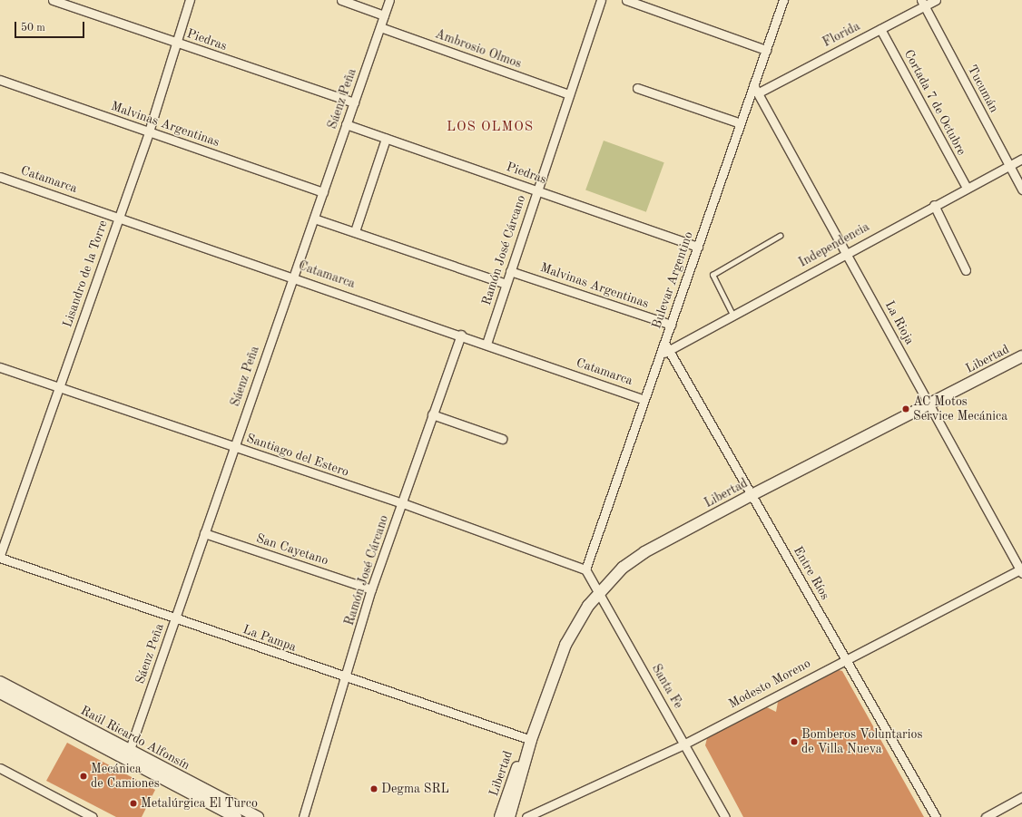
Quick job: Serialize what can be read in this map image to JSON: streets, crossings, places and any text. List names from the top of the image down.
{
  "streets": {
    "main road": ["Libertad", "Raúl Ricardo Alfonsín"],
    "street": [
      "Florida",
      "Piedras",
      "Ambrosio Olmos",
      "Tucumán",
      "Sáenz Peña",
      "Cortada 7 de Octubre",
      "Malvinas Argentinas",
      "Catamarca",
      "Independencia",
      "Ramón José Cárcano",
      "Lisandro de la Torre",
      "Bulevar Argentino",
      "La Rioja",
      "Santiago del Estero",
      "San Cayetano",
      "Entre Ríos",
      "La Pampa",
      "Modesto Moreno",
      "Santa Fe"
    ]
  },
  "crossings": [
    ["Florida", "Tucumán"],
    ["Florida", "Cortada 7 de Octubre"],
    ["Florida", "Bulevar Argentino"],
    ["Florida", "La Rioja"],
    ["Piedras", "Sáenz Peña"],
    ["Piedras", "Ramón José Cárcano"],
    ["Piedras", "Lisandro de la Torre"],
    ["Piedras", "Bulevar Argentino"],
    ["Ambrosio Olmos", "Sáenz Peña"],
    ["Ambrosio Olmos", "Ramón José Cárcano"],
    ["Tucumán", "Independencia"],
    ["Sáenz Peña", "Malvinas Argentinas"],
    ["Sáenz Peña", "Catamarca"],
    ["Sáenz Peña", "Santiago del Estero"],
    ["Sáenz Peña", "San Cayetano"],
    ["Sáenz Peña", "La Pampa"],
    ["Sáenz Peña", "Raúl Ricardo Alfonsín"],
    ["Cortada 7 de Octubre", "Independencia"],
    ["Malvinas Argentinas", "Ramón José Cárcano"],
    ["Malvinas Argentinas", "Lisandro de la Torre"],
    ["Malvinas Argentinas", "Bulevar Argentino"],
    ["Catamarca", "Ramón José Cárcano"],
    ["Catamarca", "Lisandro de la Torre"],
    ["Catamarca", "Bulevar Argentino"],
    ["Independencia", "Bulevar Argentino"],
    ["Independencia", "La Rioja"],
    ["Independencia", "Entre Ríos"],
    ["Ramón José Cárcano", "Santiago del Estero"],
    ["Ramón José Cárcano", "San Cayetano"],
    ["Ramón José Cárcano", "La Pampa"],
    ["Lisandro de la Torre", "Santiago del Estero"],
    ["Lisandro de la Torre", "La Pampa"],
    ["Bulevar Argentino", "La Rioja"],
    ["Bulevar Argentino", "Santiago del Estero"],
    ["Bulevar Argentino", "Entre Ríos"],
    ["Bulevar Argentino", "Santa Fe"],
    ["La Rioja", "Libertad"],
    ["La Rioja", "Modesto Moreno"],
    ["Libertad", "Entre Ríos"],
    ["Libertad", "La Pampa"],
    ["Libertad", "Santa Fe"],
    ["Santiago del Estero", "Santa Fe"],
    ["Entre Ríos", "Modesto Moreno"],
    ["Modesto Moreno", "Santa Fe"]
  ],
  "districts": ["LOS OLMOS"],
  "places": [
    "AC Motos Service Mecánica",
    "Bomberos Voluntarios de Villa Nueva",
    "Mecánica de Camiones",
    "Degma SRL",
    "Metalúrgica El Turco"
  ],
  "scale_bar": "50 m"
}
